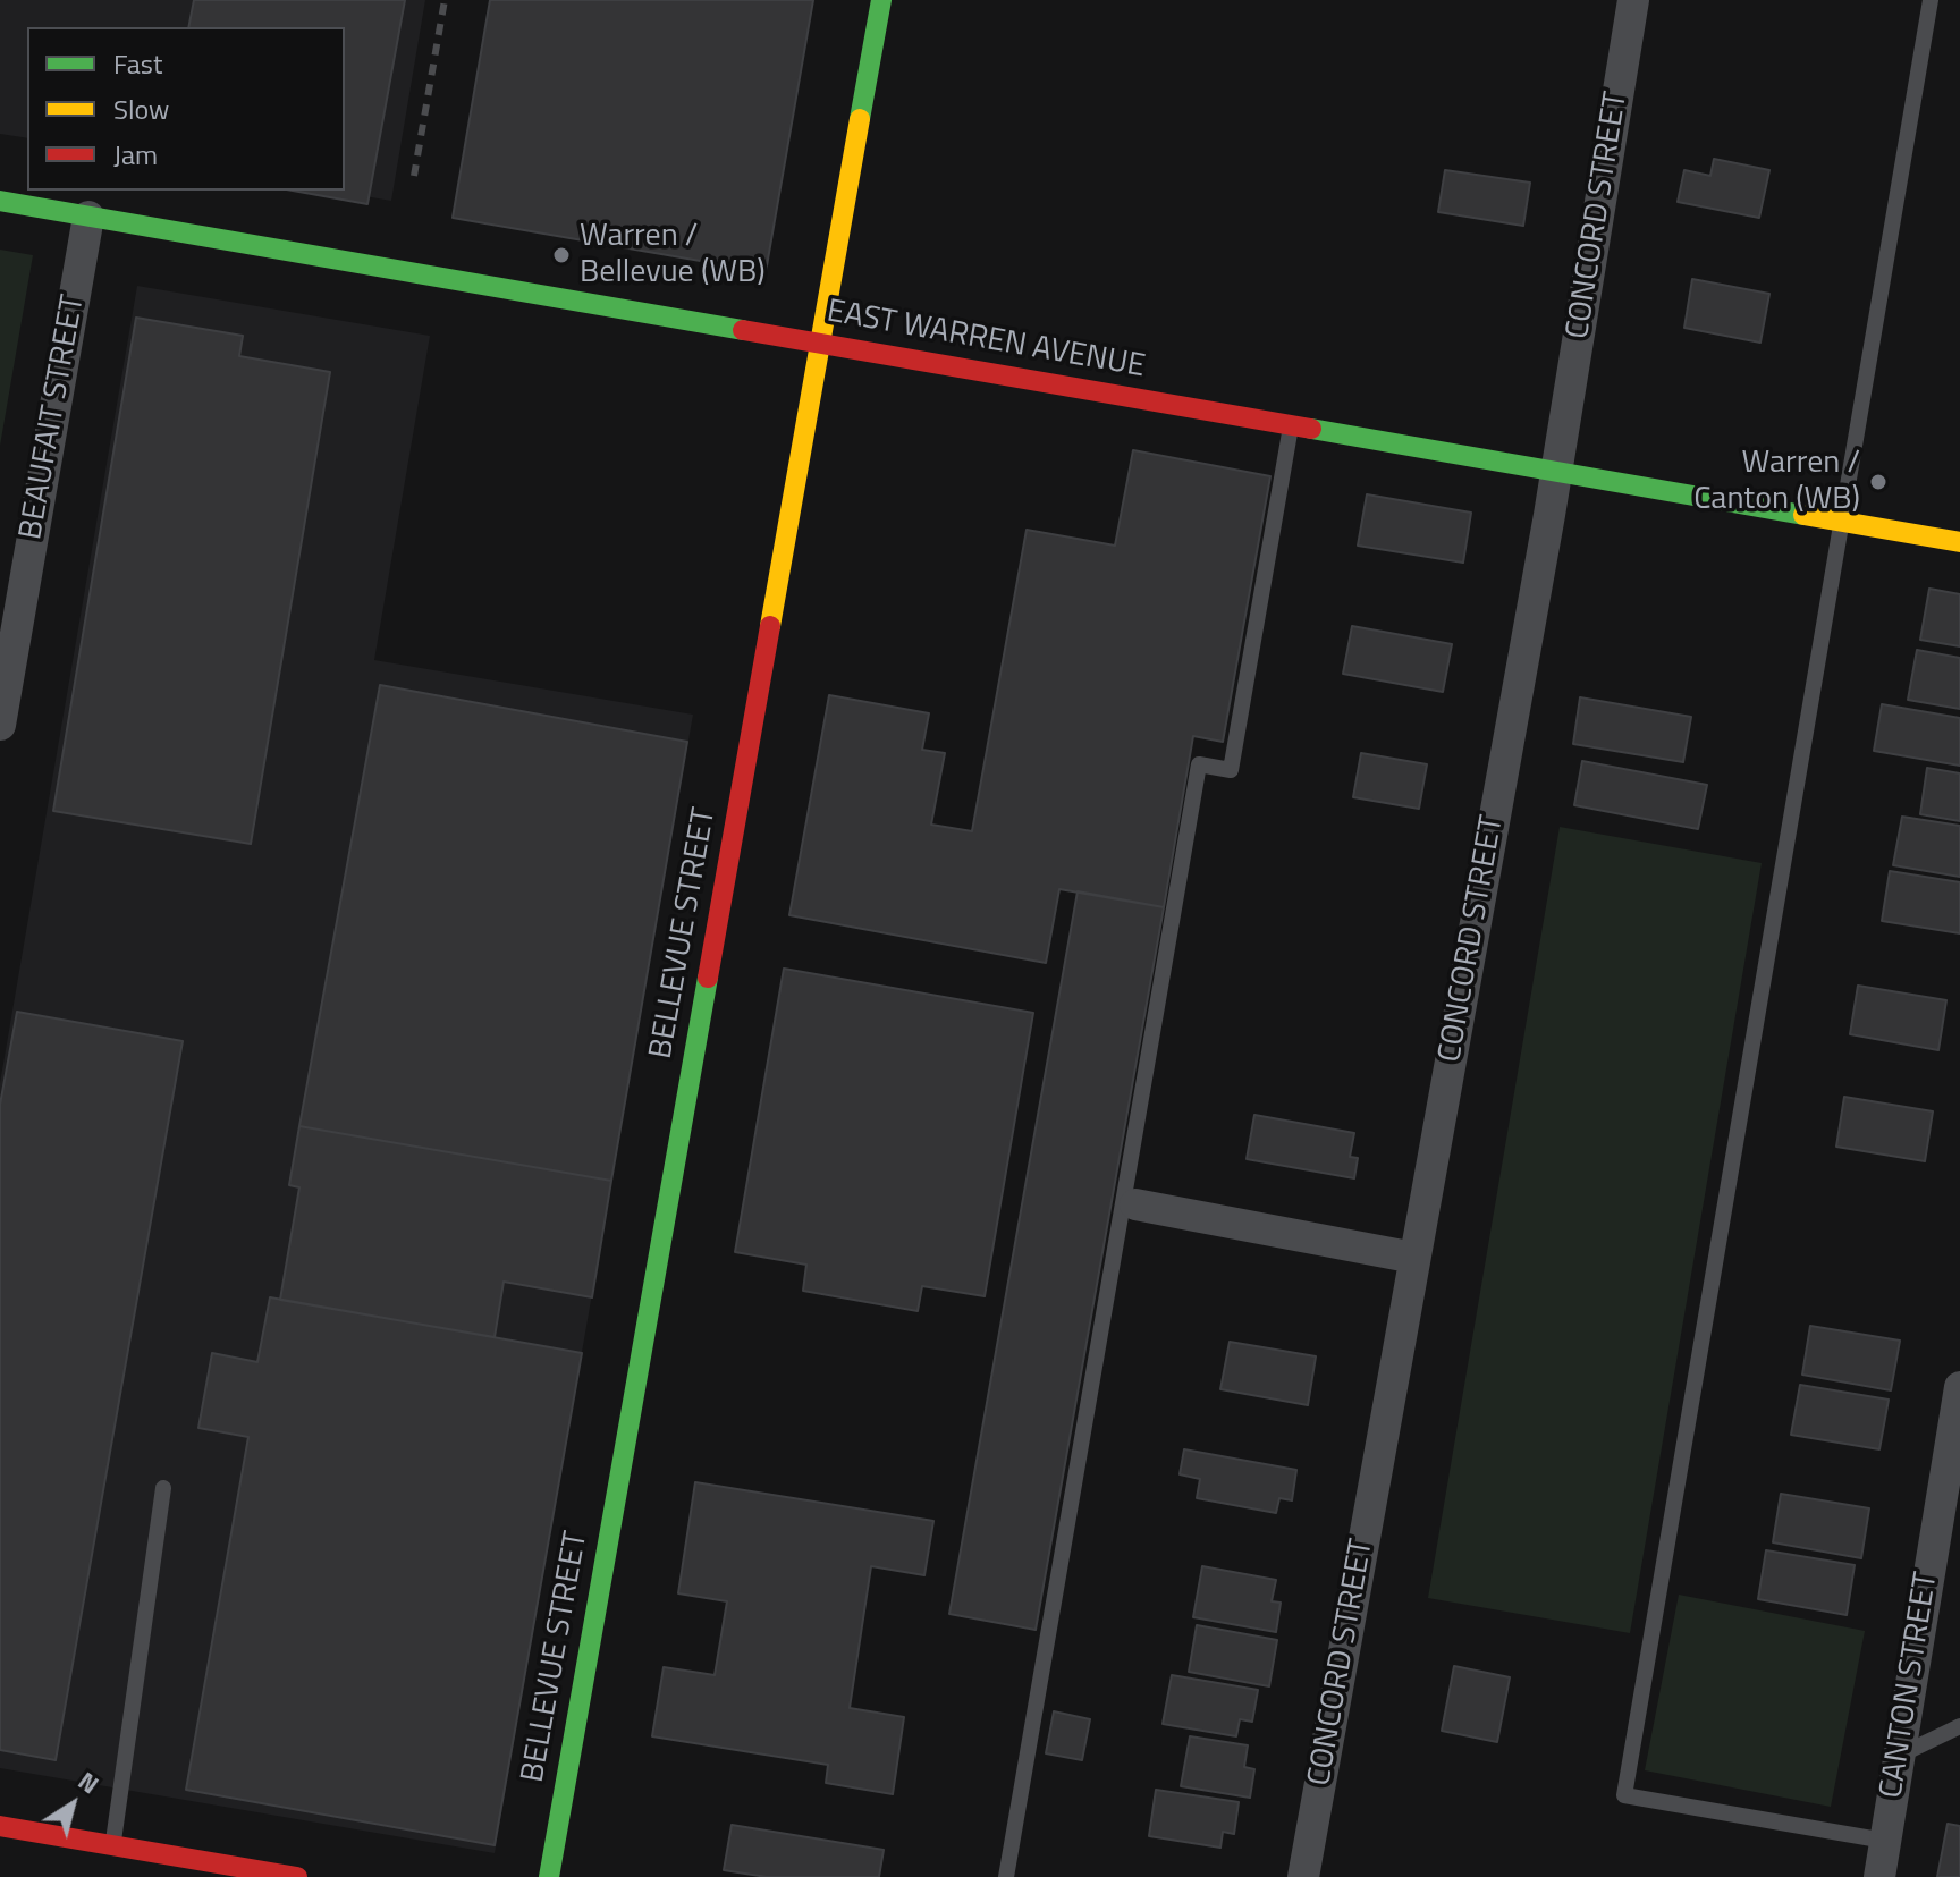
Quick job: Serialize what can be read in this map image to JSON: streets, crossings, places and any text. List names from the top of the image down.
{
  "streets": {
    "main road": ["EAST WARREN AVENUE", "BELLEVUE STREET"],
    "street": ["CONCORD STREET", "BEAUFAIT STREET", "CANTON STREET"]
  },
  "crossings": [
    ["CONCORD STREET", "EAST WARREN AVENUE"],
    ["EAST WARREN AVENUE", "BEAUFAIT STREET"],
    ["EAST WARREN AVENUE", "BELLEVUE STREET"]
  ],
  "places": ["Warren / Bellevue (WB)", "Warren / Canton (WB)"],
  "legend": ["Fast", "Slow", "Jam"],
  "north": "top right"
}
